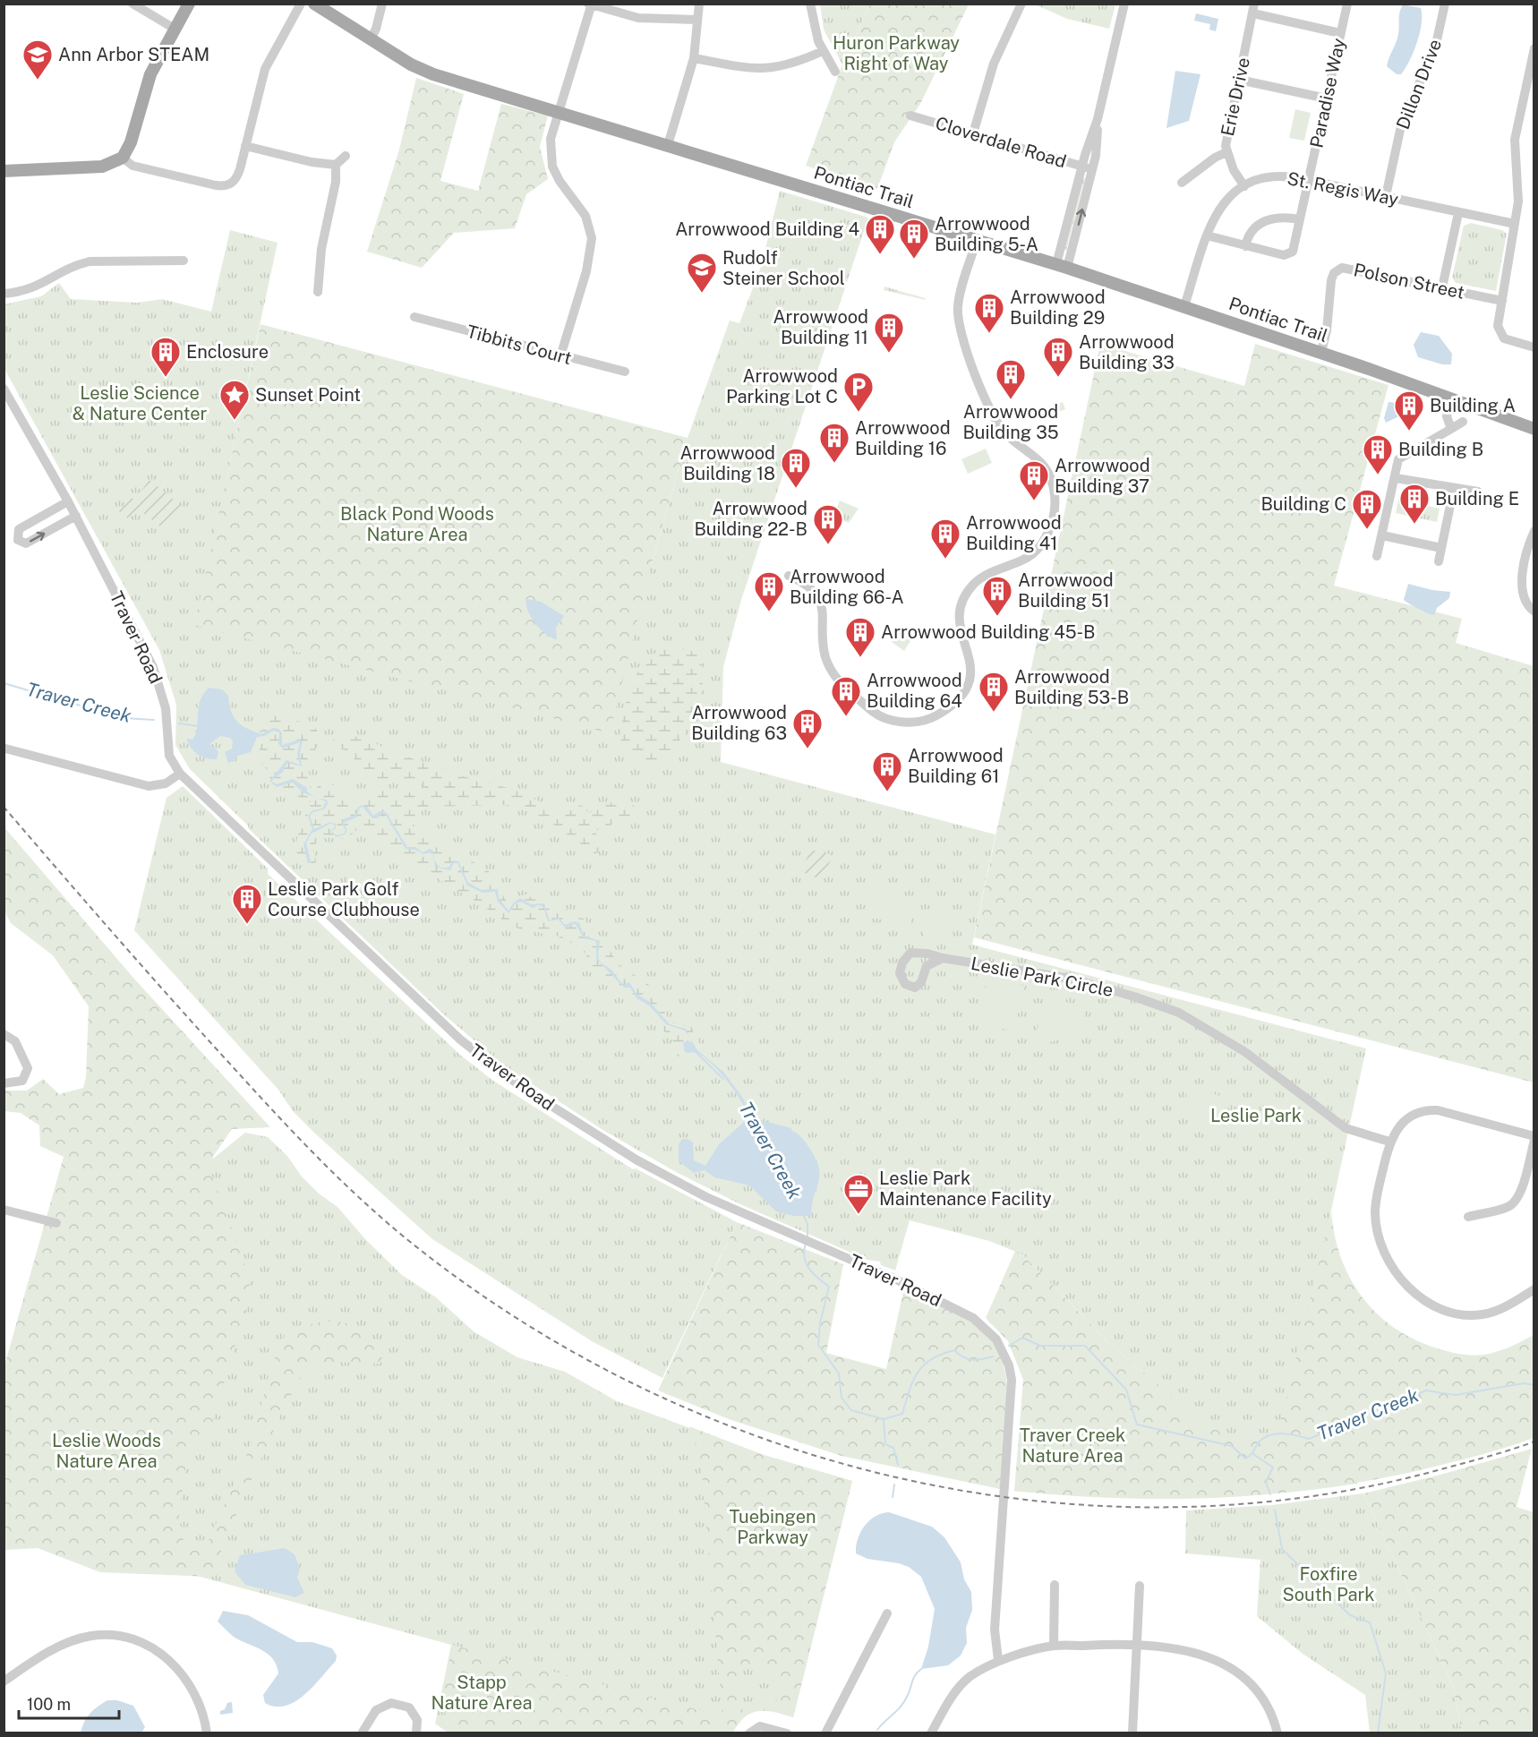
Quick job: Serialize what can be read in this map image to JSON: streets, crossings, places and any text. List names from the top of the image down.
{
  "streets": {
    "main road": ["Pontiac Trail"],
    "street": [
      "Dillon Drive",
      "Paradise Way",
      "Erie Drive",
      "Cloverdale Road",
      "St. Regis Way",
      "Polson Street",
      "Tibbits Court",
      "Traver Road",
      "Leslie Park Circle"
    ]
  },
  "crossings": [
    ["Dillon Drive", "St. Regis Way"],
    ["Paradise Way", "St. Regis Way"],
    ["Erie Drive", "St. Regis Way"],
    ["Pontiac Trail", "St. Regis Way"],
    ["Pontiac Trail", "Polson Street"]
  ],
  "water": ["Traver Creek"],
  "parks": [
    "Huron Parkway Right of Way",
    "Leslie Science & Nature Center",
    "Black Pond Woods Nature Area",
    "Leslie Park",
    "Traver Creek Nature Area",
    "Leslie Woods Nature Area",
    "Tuebingen Parkway",
    "Foxfire South Park",
    "Stapp Nature Area"
  ],
  "places": {
    "school or university": ["Ann Arbor STEAM", "Rudolf Steiner School"],
    "building": [
      "Arrowwood Building 4",
      "Arrowwood Building 5-A",
      "Arrowwood Building 29",
      "Arrowwood Building 11",
      "Enclosure",
      "Arrowwood Building 33",
      "Arrowwood Building 35",
      "Building A",
      "Arrowwood Building 16",
      "Building B",
      "Arrowwood Building 18",
      "Arrowwood Building 37",
      "Building E",
      "Building C",
      "Arrowwood Building 22-B",
      "Arrowwood Building 41",
      "Arrowwood Building 66-A",
      "Arrowwood Building 51",
      "Arrowwood Building 45-B",
      "Arrowwood Building 53-B",
      "Arrowwood Building 64",
      "Arrowwood Building 63",
      "Arrowwood Building 61",
      "Leslie Park Golf Course Clubhouse"
    ],
    "parking": ["Arrowwood Parking Lot C"],
    "place": ["Sunset Point"],
    "office": ["Leslie Park Maintenance Facility"]
  },
  "scale_bar": "100 m"
}
